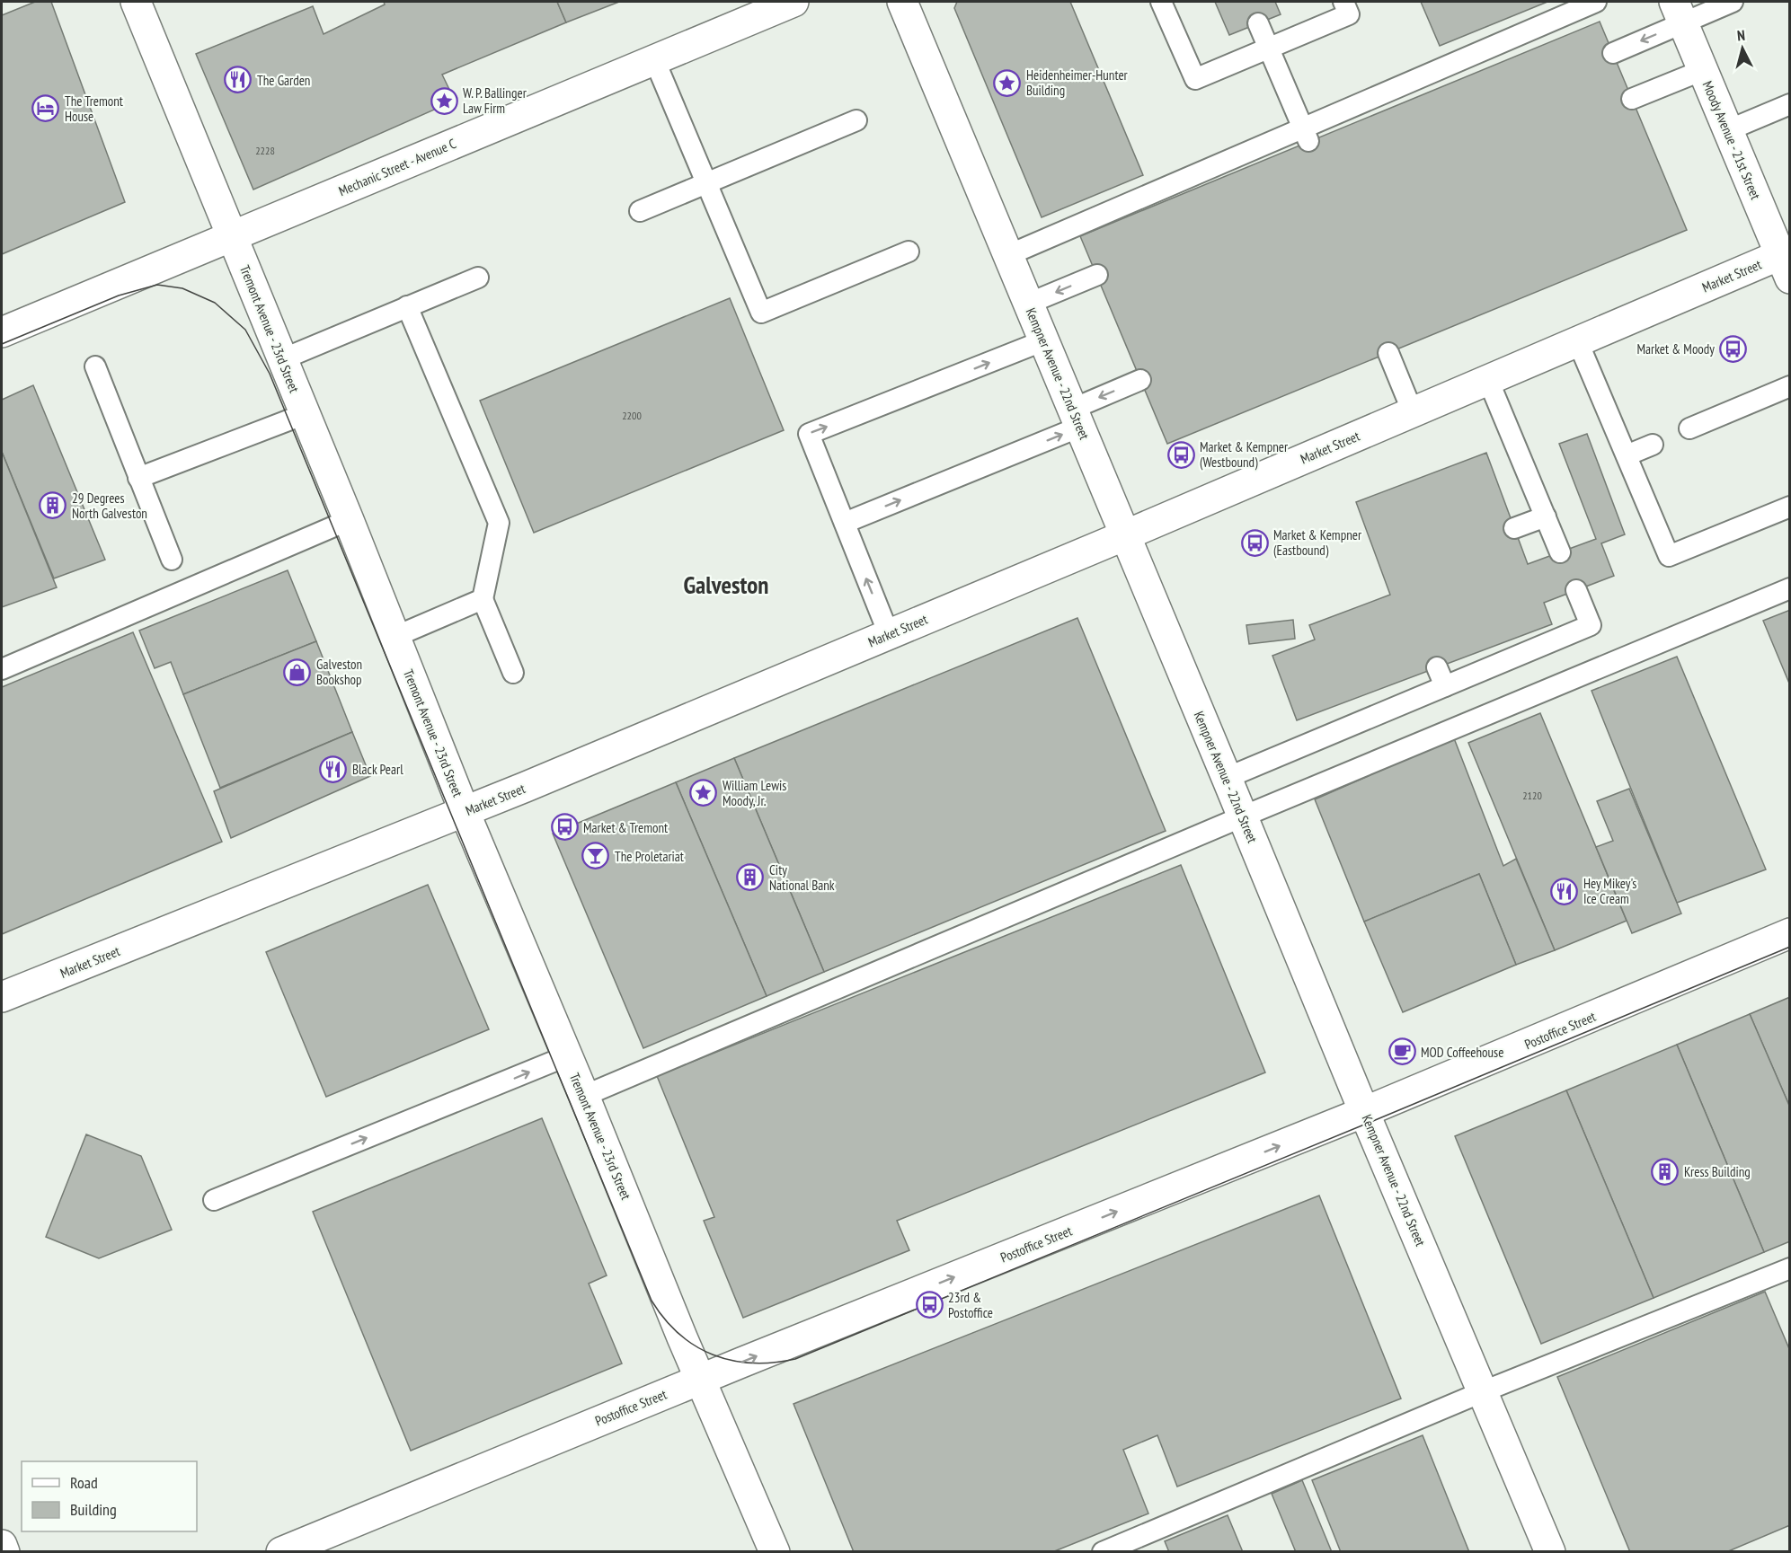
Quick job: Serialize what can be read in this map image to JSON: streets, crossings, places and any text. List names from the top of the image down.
{
  "streets": {
    "street": [
      "Moody Avenue - 21st Street",
      "Mechanic Street - Avenue C",
      "Market Street",
      "Tremont Avenue - 23rd Street",
      "Kempner Avenue - 22nd Street",
      "Postoffice Street"
    ]
  },
  "crossings": [
    ["Moody Avenue - 21st Street", "Market Street"],
    ["Mechanic Street - Avenue C", "Tremont Avenue - 23rd Street"],
    ["Market Street", "Tremont Avenue - 23rd Street"],
    ["Market Street", "Kempner Avenue - 22nd Street"],
    ["Tremont Avenue - 23rd Street", "Postoffice Street"],
    ["Kempner Avenue - 22nd Street", "Postoffice Street"]
  ],
  "one_way": ["Postoffice Street"],
  "districts": ["Galveston"],
  "places": {
    "restaurant": ["The Garden", "Black Pearl", "Hey Mikey's Ice Cream"],
    "place": ["Heidenheimer-Hunter Building", "W. P. Ballinger Law Firm", "William Lewis Moody, Jr."],
    "hotel": ["The Tremont House"],
    "bus stop": [
      "Market & Moody",
      "Market & Kempner (Westbound)",
      "Market & Kempner (Eastbound)",
      "Market & Tremont",
      "23rd & Postoffice"
    ],
    "building": ["29 Degrees North Galveston", "City National Bank", "Kress Building"],
    "shop": ["Galveston Bookshop"],
    "bar": ["The Proletariat"],
    "cafe": ["MOD Coffeehouse"]
  },
  "house_numbers": ["2228", "2200", "2120"],
  "legend": ["Road", "Building"],
  "north": "top"
}
